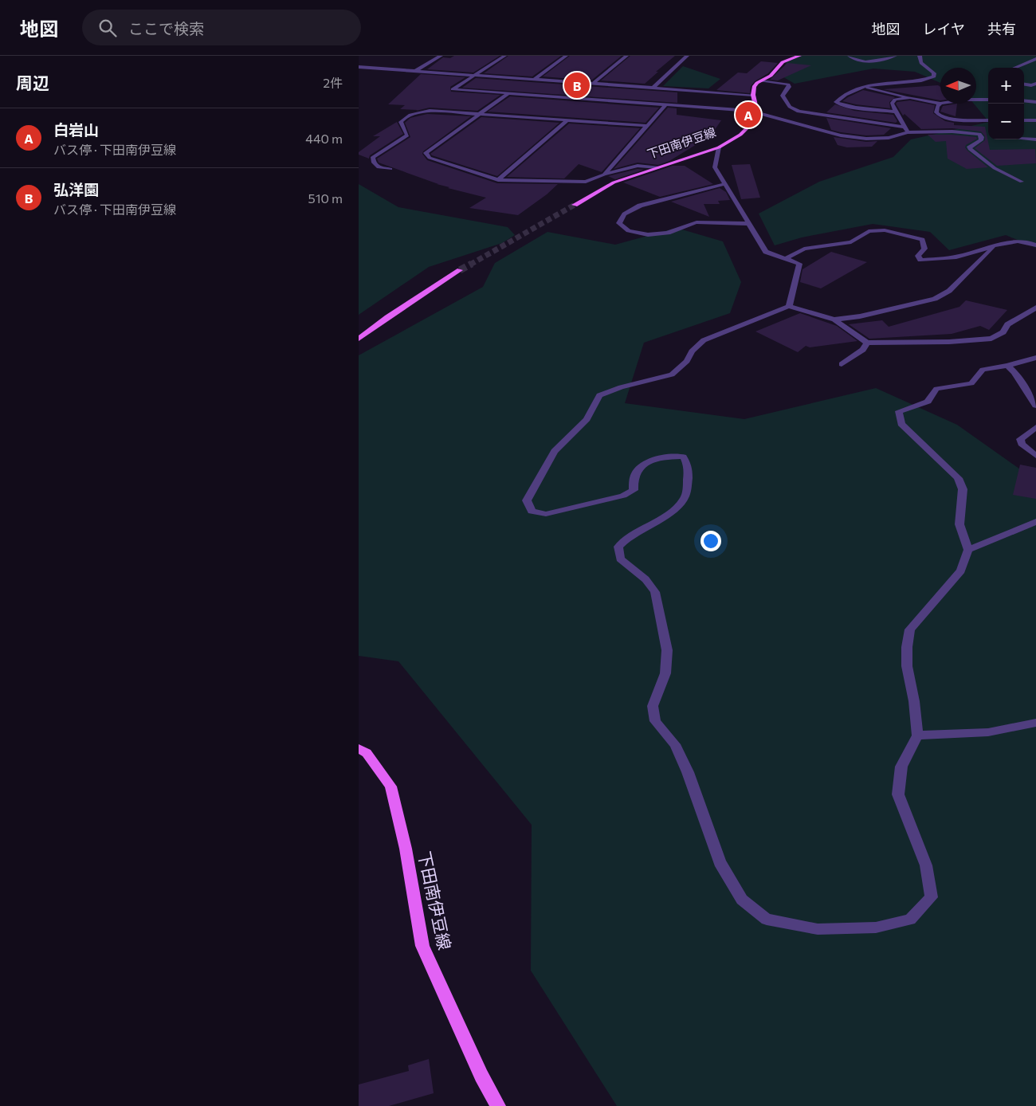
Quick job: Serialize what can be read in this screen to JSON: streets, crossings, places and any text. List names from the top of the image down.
{
  "streets": {
    "main road": ["下田南伊豆線"]
  },
  "north": "left",
  "page": {
    "header": "地図",
    "search": "ここで検索",
    "nav": ["地図", "レイヤ", "共有"],
    "heading": ["周辺", "2件"],
    "map_buttons": ["+", "−"],
    "pins": ["B", "A"],
    "list": [
      {
        "mark": "A",
        "name": "白岩山",
        "note": "バス停 · 下田南伊豆線",
        "value": "440 m"
      },
      {
        "mark": "B",
        "name": "弘洋園",
        "note": "バス停 · 下田南伊豆線",
        "value": "510 m"
      }
    ]
  }
}
